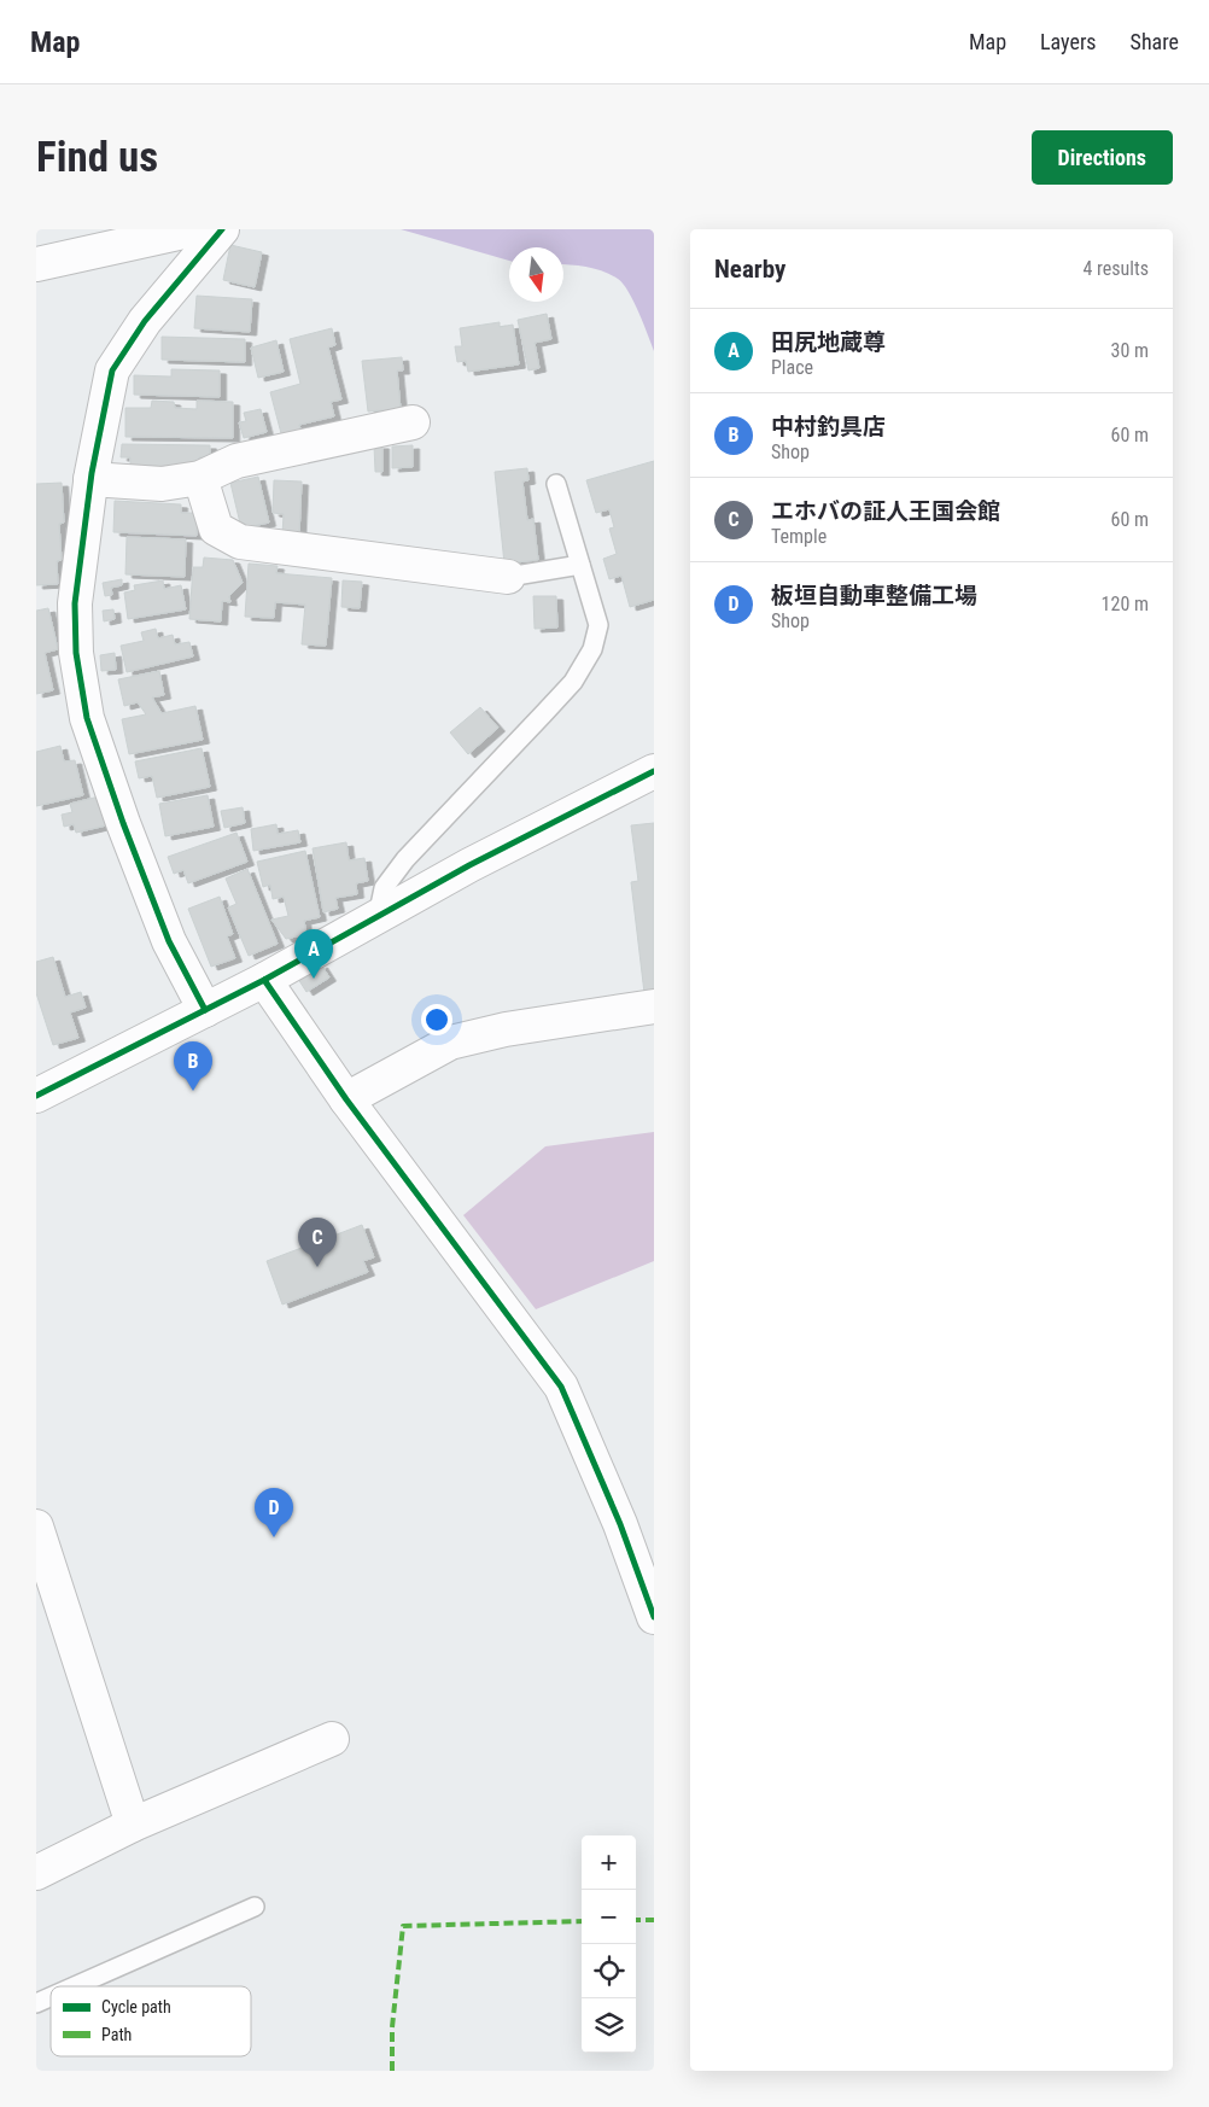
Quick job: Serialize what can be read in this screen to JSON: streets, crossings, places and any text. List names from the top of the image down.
{
  "legend": ["Cycle path", "Path"],
  "north": "bottom",
  "page": {
    "header": "Map",
    "nav": ["Map", "Layers", "Share"],
    "buttons": "Directions",
    "title": "Find us",
    "heading": ["Nearby", "4 results"],
    "list": [
      {
        "mark": "A",
        "name": "田尻地蔵尊",
        "note": "Place",
        "value": "30 m"
      },
      {
        "mark": "B",
        "name": "中村釣具店",
        "note": "Shop",
        "value": "60 m"
      },
      {
        "mark": "C",
        "name": "エホバの証人王国会館",
        "note": "Temple",
        "value": "60 m"
      },
      {
        "mark": "D",
        "name": "板垣自動車整備工場",
        "note": "Shop",
        "value": "120 m"
      }
    ],
    "pins": [
      "A",
      "B",
      "C",
      "D"
    ],
    "map_buttons": ["+", "−"]
  }
}
